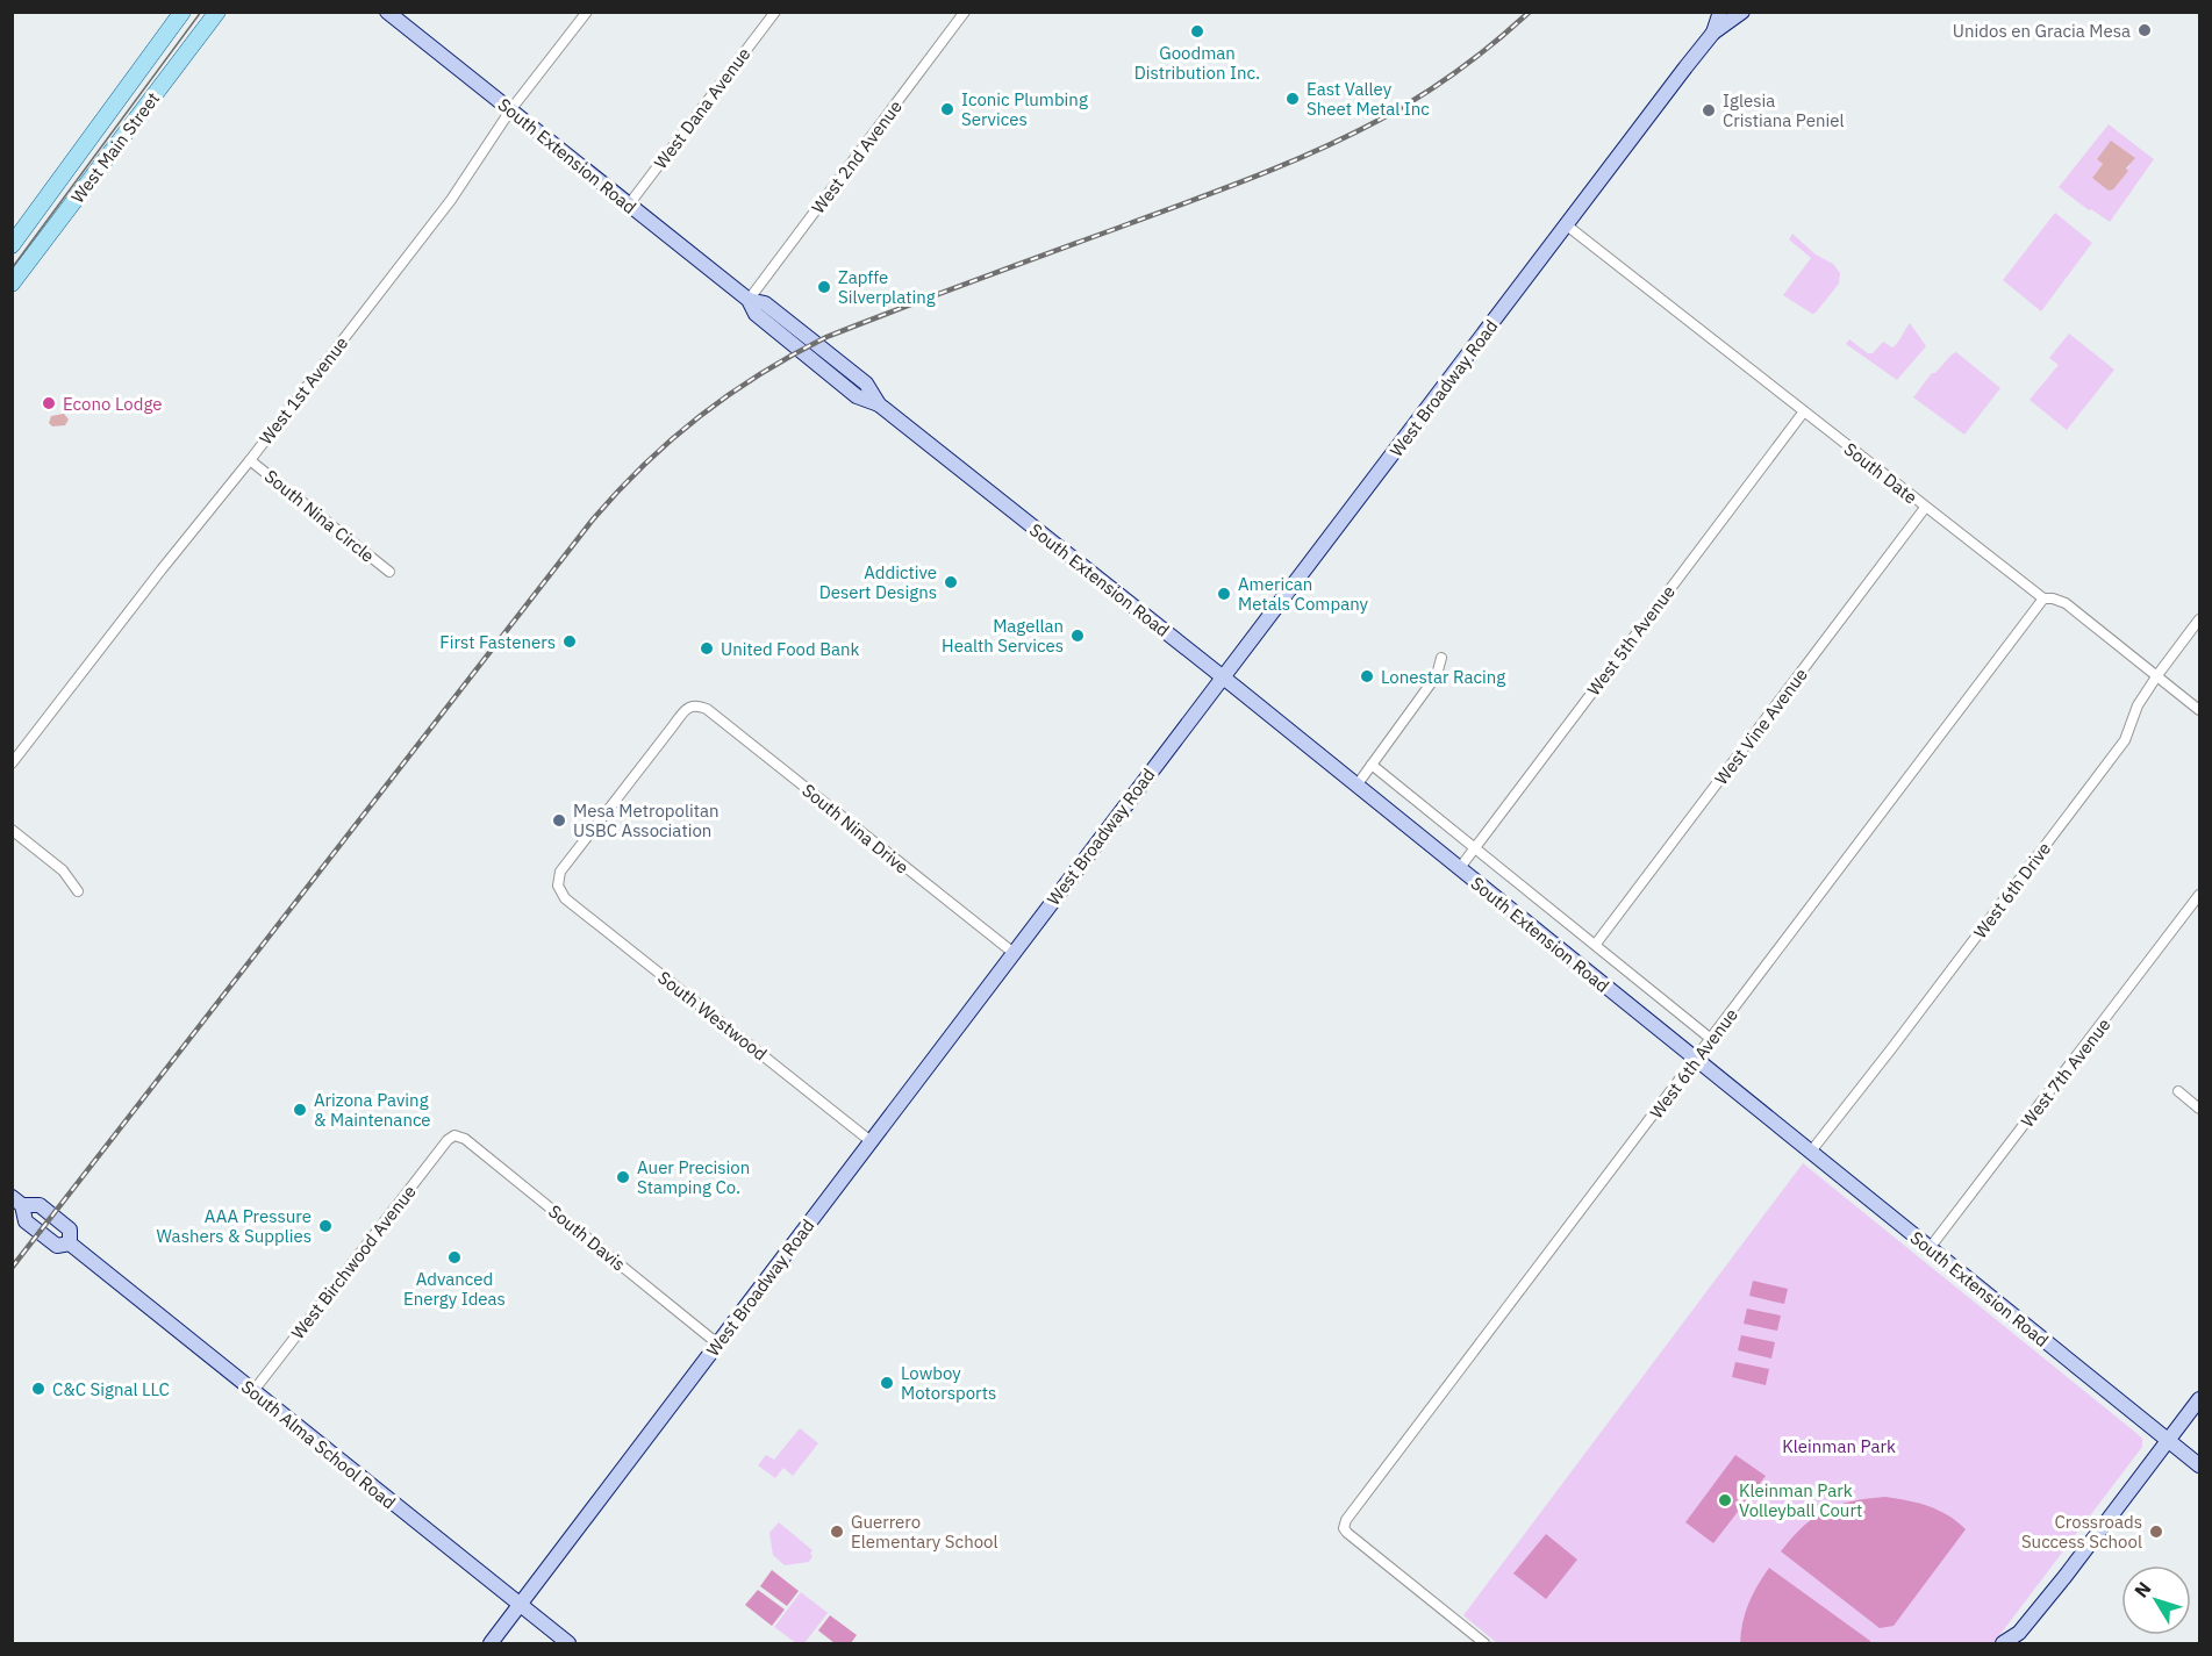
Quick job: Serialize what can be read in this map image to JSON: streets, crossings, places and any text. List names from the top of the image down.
{
  "streets": {
    "main road": [
      "West Main Street",
      "South Extension Road",
      "West Broadway Road",
      "South Alma School Road"
    ],
    "street": [
      "West Dana Avenue",
      "West 2nd Avenue",
      "West 1st Avenue",
      "South Date",
      "South Nina Circle",
      "West 5th Avenue",
      "West Vine Avenue",
      "South Nina Drive",
      "West 6th Drive",
      "South Westwood",
      "West 6th Avenue",
      "West 7th Avenue",
      "South Davis",
      "West Birchwood Avenue"
    ]
  },
  "crossings": [
    ["West Dana Avenue", "South Extension Road"],
    ["South Extension Road", "West 2nd Avenue"],
    ["South Extension Road", "West Broadway Road"],
    ["South Extension Road", "West 1st Avenue"],
    ["South Extension Road", "West 5th Avenue"],
    ["South Extension Road", "West Vine Avenue"],
    ["South Extension Road", "West 6th Drive"],
    ["South Extension Road", "West 6th Avenue"],
    ["South Extension Road", "West 7th Avenue"],
    ["West Broadway Road", "South Date"],
    ["West Broadway Road", "South Nina Drive"],
    ["West Broadway Road", "South Westwood"],
    ["West Broadway Road", "South Davis"],
    ["West Broadway Road", "South Alma School Road"],
    ["West 1st Avenue", "South Nina Circle"],
    ["South Date", "West 5th Avenue"],
    ["South Date", "West Vine Avenue"],
    ["South Date", "West 6th Drive"],
    ["South Date", "West 6th Avenue"],
    ["South Nina Drive", "South Westwood"],
    ["South Davis", "West Birchwood Avenue"],
    ["West Birchwood Avenue", "South Alma School Road"]
  ],
  "parks": ["Kleinman Park"],
  "places": [
    "Unidos en Gracia Mesa",
    "Goodman Distribution Inc.",
    "East Valley Sheet Metal Inc",
    "Iconic Plumbing Services",
    "Iglesia Cristiana Peniel",
    "Zapffe Silverplating",
    "Econo Lodge",
    "Addictive Desert Designs",
    "American Metals Company",
    "Magellan Health Services",
    "First Fasteners",
    "United Food Bank",
    "Lonestar Racing",
    "Mesa Metropolitan USBC Association",
    "Arizona Paving & Maintenance",
    "Auer Precision Stamping Co.",
    "AAA Pressure Washers & Supplies",
    "Advanced Energy Ideas",
    "Lowboy Motorsports",
    "C&C Signal LLC",
    "Kleinman Park Volleyball Court",
    "Guerrero Elementary School",
    "Crossroads Success School"
  ],
  "north": "top left"
}
